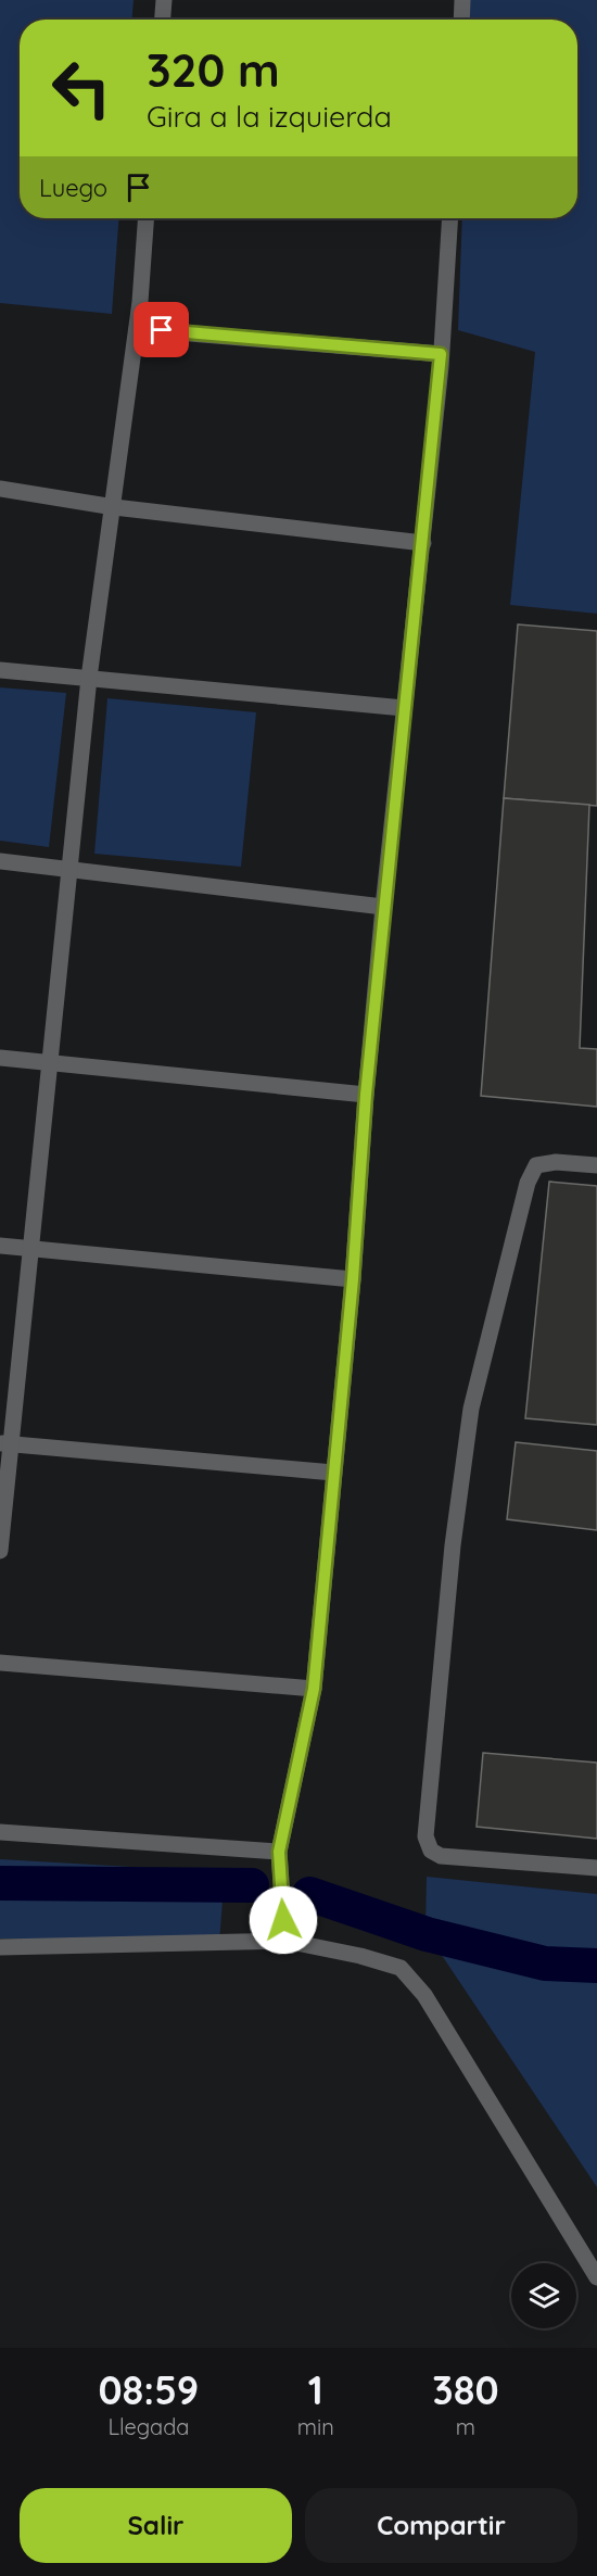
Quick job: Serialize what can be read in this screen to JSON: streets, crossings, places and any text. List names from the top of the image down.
{
  "page": {
    "turn": ["320 m", "Gira a la izquierda"],
    "then": "Luego",
    "eta": [
      "08:59",
      "Llegada",
      "1",
      "min",
      "380",
      "m"
    ],
    "buttons": ["Salir", "Compartir"]
  }
}
